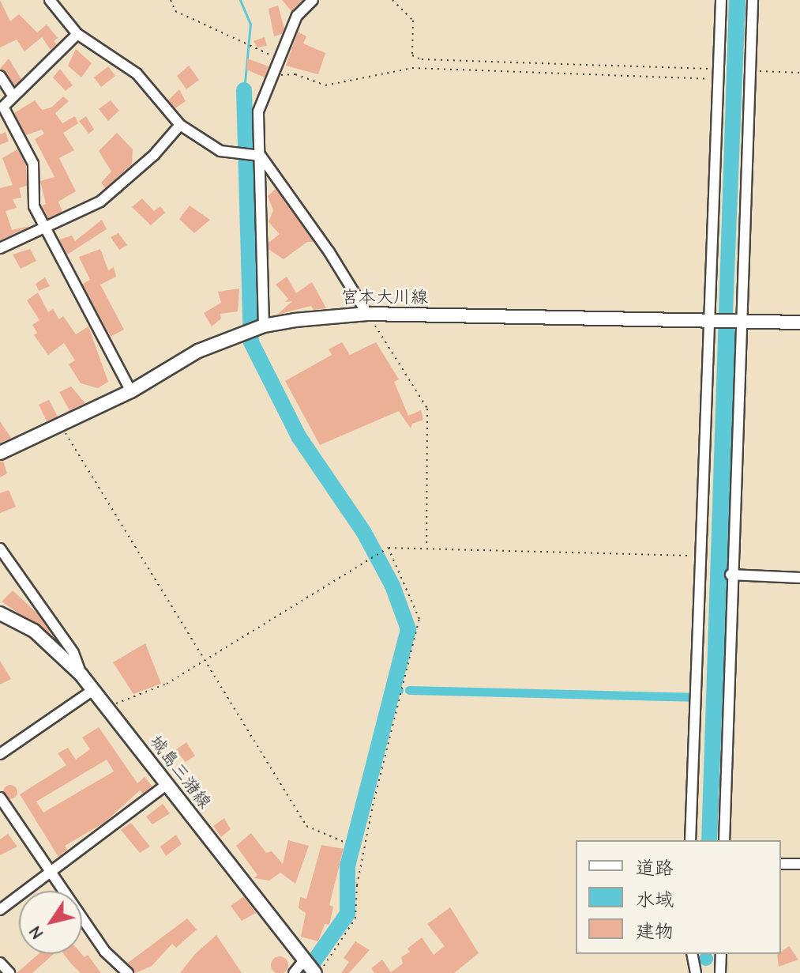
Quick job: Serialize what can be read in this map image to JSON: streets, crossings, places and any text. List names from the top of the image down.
{
  "streets": {
    "main road": ["宮本大川線", "城島三潴線"]
  },
  "legend": ["道路", "水域", "建物"],
  "north": "bottom left"
}
